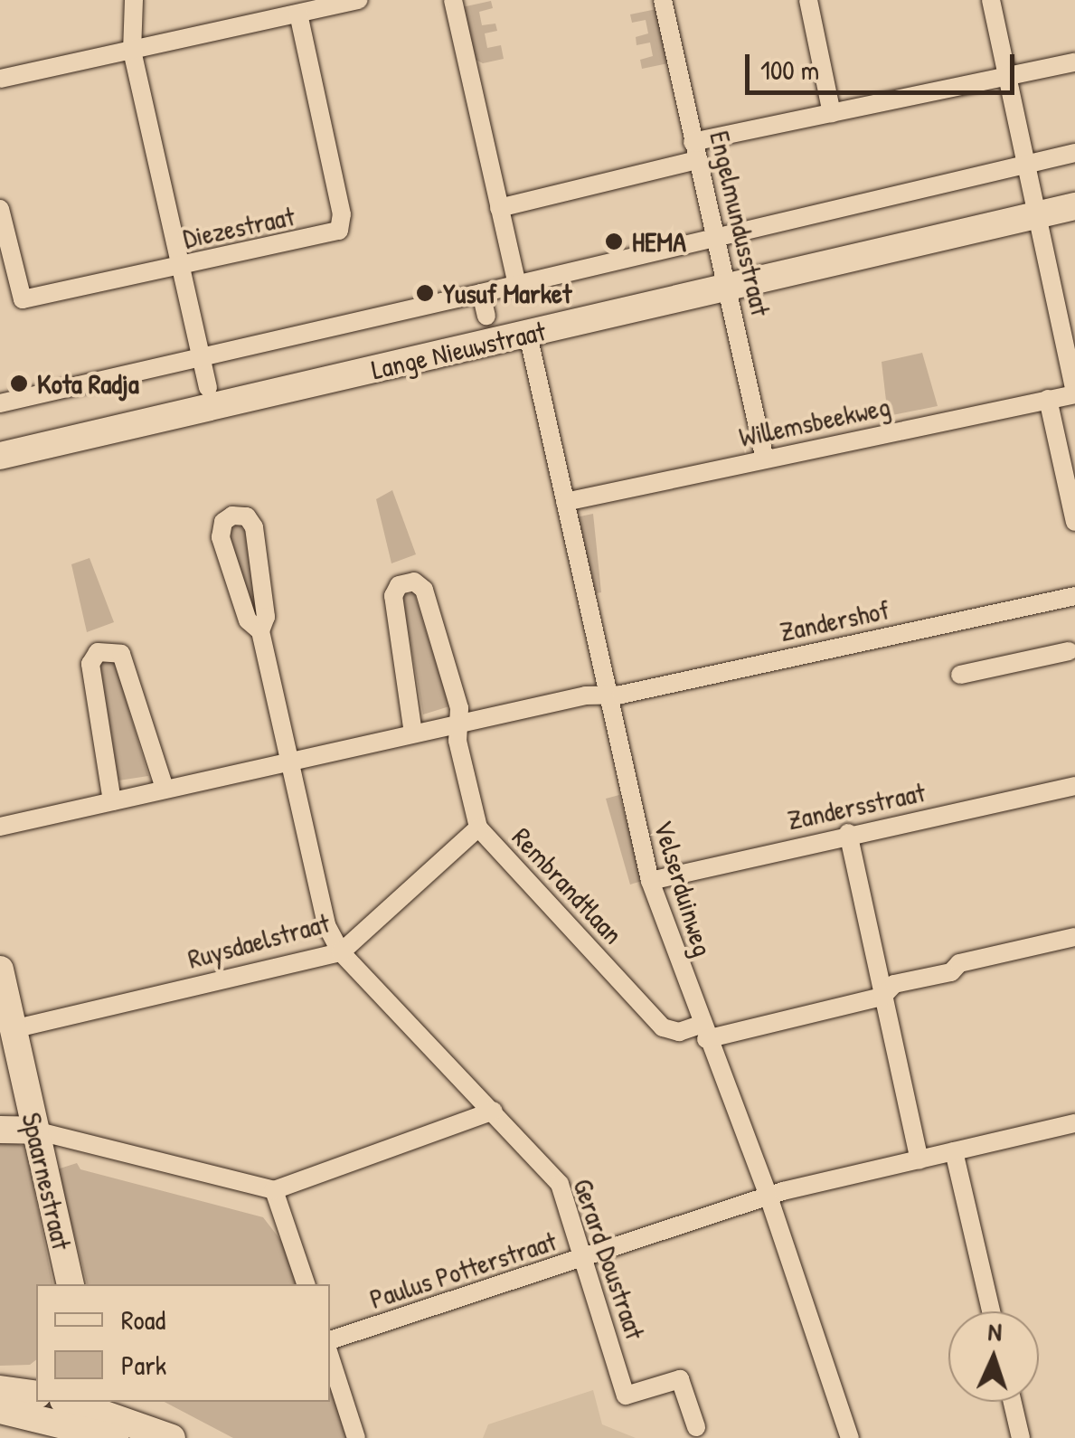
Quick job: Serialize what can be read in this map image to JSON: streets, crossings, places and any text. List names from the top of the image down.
{
  "streets": {
    "street": [
      "Engelmundusstraat",
      "Diezestraat",
      "Lange Nieuwstraat",
      "Willemsbeekweg",
      "Zandershof",
      "Zandersstraat",
      "Rembrandtlaan",
      "Velserduinweg",
      "Ruysdaelstraat",
      "Spaarnestraat",
      "Gerard Doustraat",
      "Paulus Potterstraat"
    ]
  },
  "crossings": [
    ["Engelmundusstraat", "Lange Nieuwstraat"],
    ["Engelmundusstraat", "Willemsbeekweg"],
    ["Lange Nieuwstraat", "Velserduinweg"],
    ["Willemsbeekweg", "Velserduinweg"],
    ["Zandershof", "Rembrandtlaan"],
    ["Zandershof", "Velserduinweg"],
    ["Zandersstraat", "Velserduinweg"],
    ["Rembrandtlaan", "Velserduinweg"],
    ["Rembrandtlaan", "Ruysdaelstraat"],
    ["Velserduinweg", "Paulus Potterstraat"],
    ["Ruysdaelstraat", "Spaarnestraat"],
    ["Ruysdaelstraat", "Gerard Doustraat"],
    ["Gerard Doustraat", "Paulus Potterstraat"]
  ],
  "places": ["HEMA", "Yusuf Market", "Kota Radja"],
  "legend": ["Road", "Park"],
  "scale_bar": "100 m",
  "north": "top"
}
